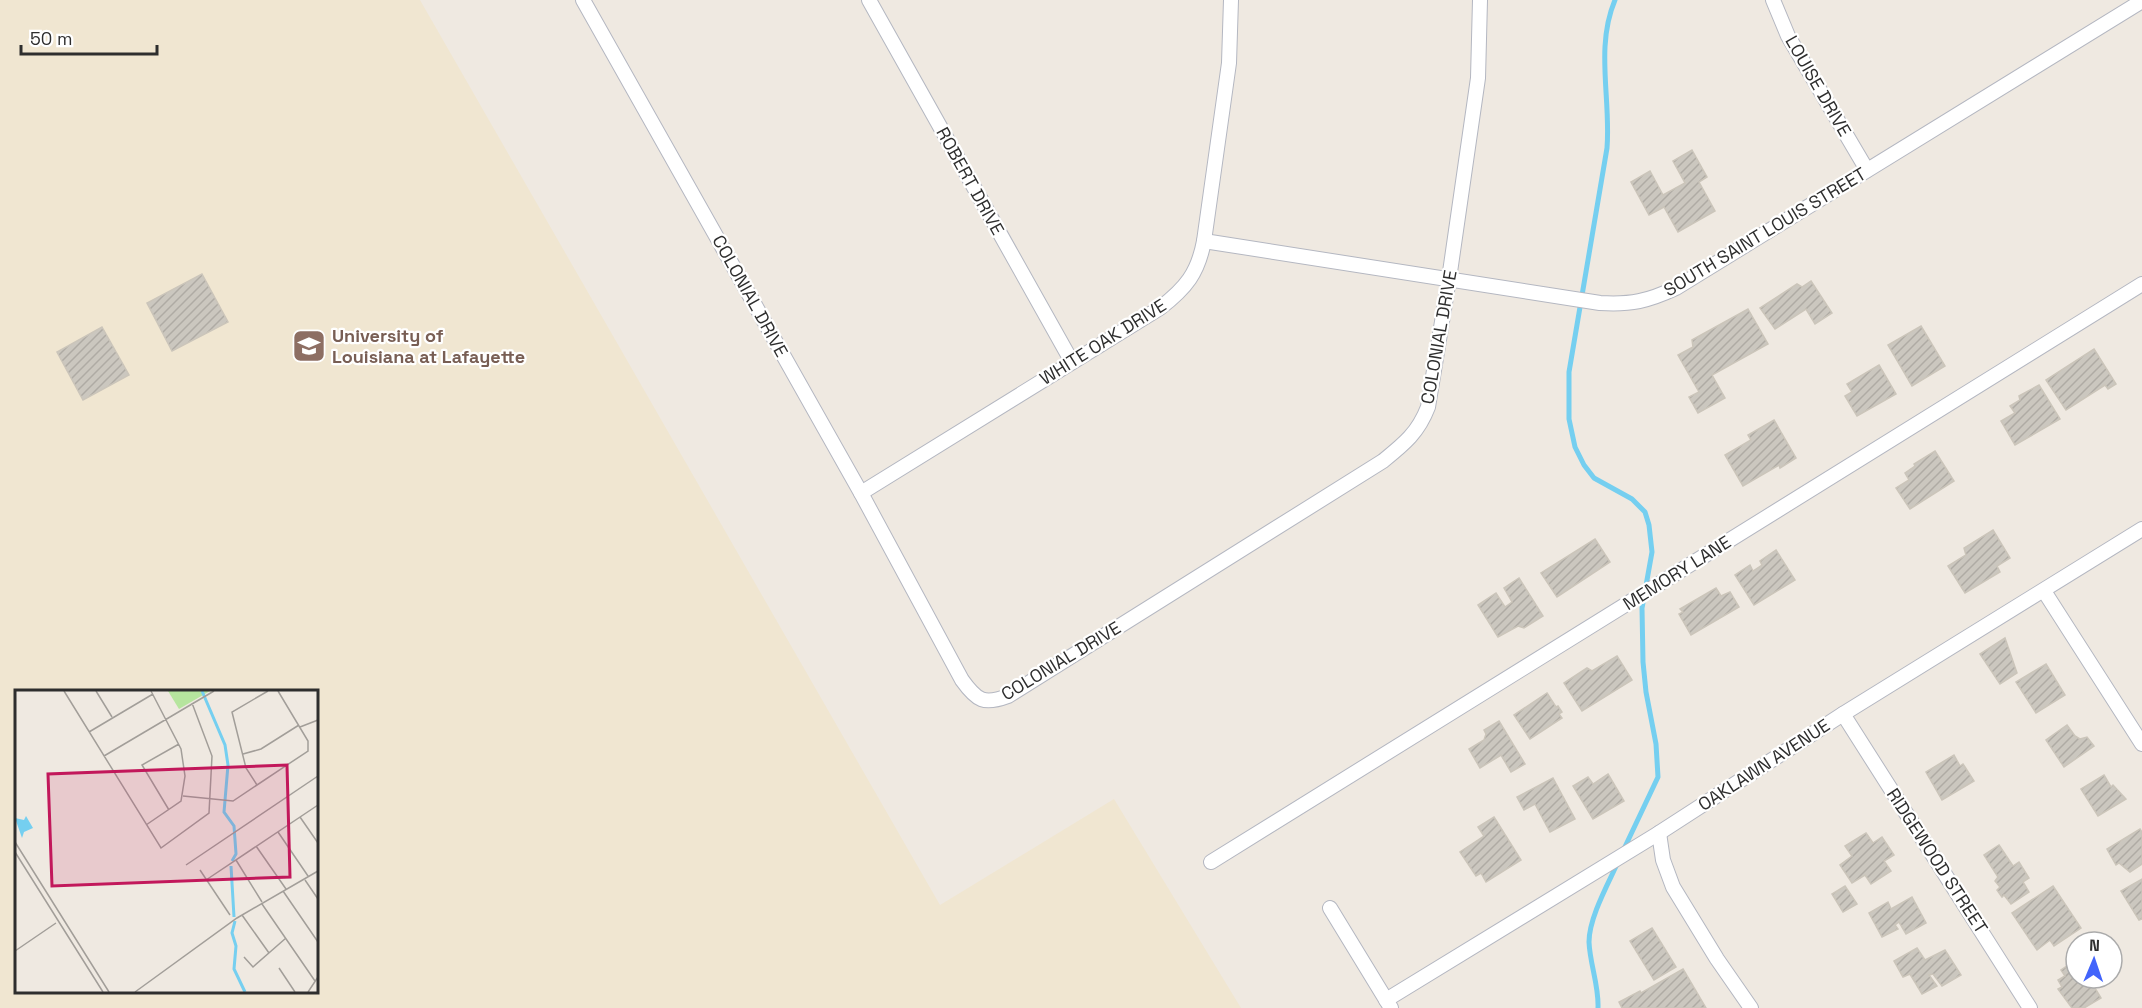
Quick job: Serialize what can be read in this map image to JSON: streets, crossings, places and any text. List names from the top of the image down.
{
  "streets": {
    "street": [
      "LOUISE DRIVE",
      "ROBERT DRIVE",
      "SOUTH SAINT LOUIS STREET",
      "COLONIAL DRIVE",
      "WHITE OAK DRIVE",
      "MEMORY LANE",
      "OAKLAWN AVENUE",
      "RIDGEWOOD STREET"
    ]
  },
  "crossings": [
    ["LOUISE DRIVE", "SOUTH SAINT LOUIS STREET"],
    ["ROBERT DRIVE", "WHITE OAK DRIVE"],
    ["SOUTH SAINT LOUIS STREET", "COLONIAL DRIVE"],
    ["SOUTH SAINT LOUIS STREET", "WHITE OAK DRIVE"],
    ["COLONIAL DRIVE", "WHITE OAK DRIVE"],
    ["OAKLAWN AVENUE", "RIDGEWOOD STREET"]
  ],
  "places": {
    "school or university": ["University of Louisiana at Lafayette"]
  },
  "scale_bar": "50 m",
  "north": "top"
}
